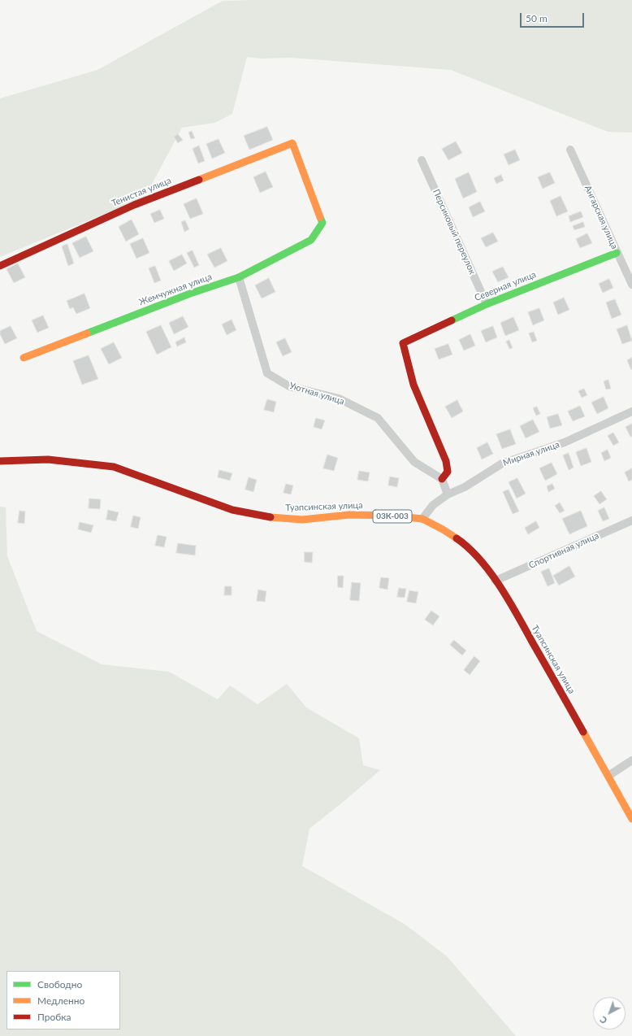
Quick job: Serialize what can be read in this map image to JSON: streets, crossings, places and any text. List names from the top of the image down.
{
  "streets": {
    "street": [
      "Тенистая улица",
      "Ангарская улица",
      "Персиковый переулок",
      "Северная улица",
      "Жемчужная улица",
      "Уютная улица",
      "Мирная улица",
      "Туапсинская улица",
      "03К-003",
      "Спортивная улица"
    ]
  },
  "crossings": [
    ["Тенистая улица", "Жемчужная улица"],
    ["Ангарская улица", "Северная улица"],
    ["Персиковый переулок", "Северная улица"],
    ["Северная улица", "Уютная улица"],
    ["Жемчужная улица", "Уютная улица"],
    ["Мирная улица", "Туапсинская улица"],
    ["Туапсинская улица", "Спортивная улица"]
  ],
  "legend": ["Свободно", "Медленно", "Пробка"],
  "scale_bar": "50 m",
  "north": "bottom left"
}
